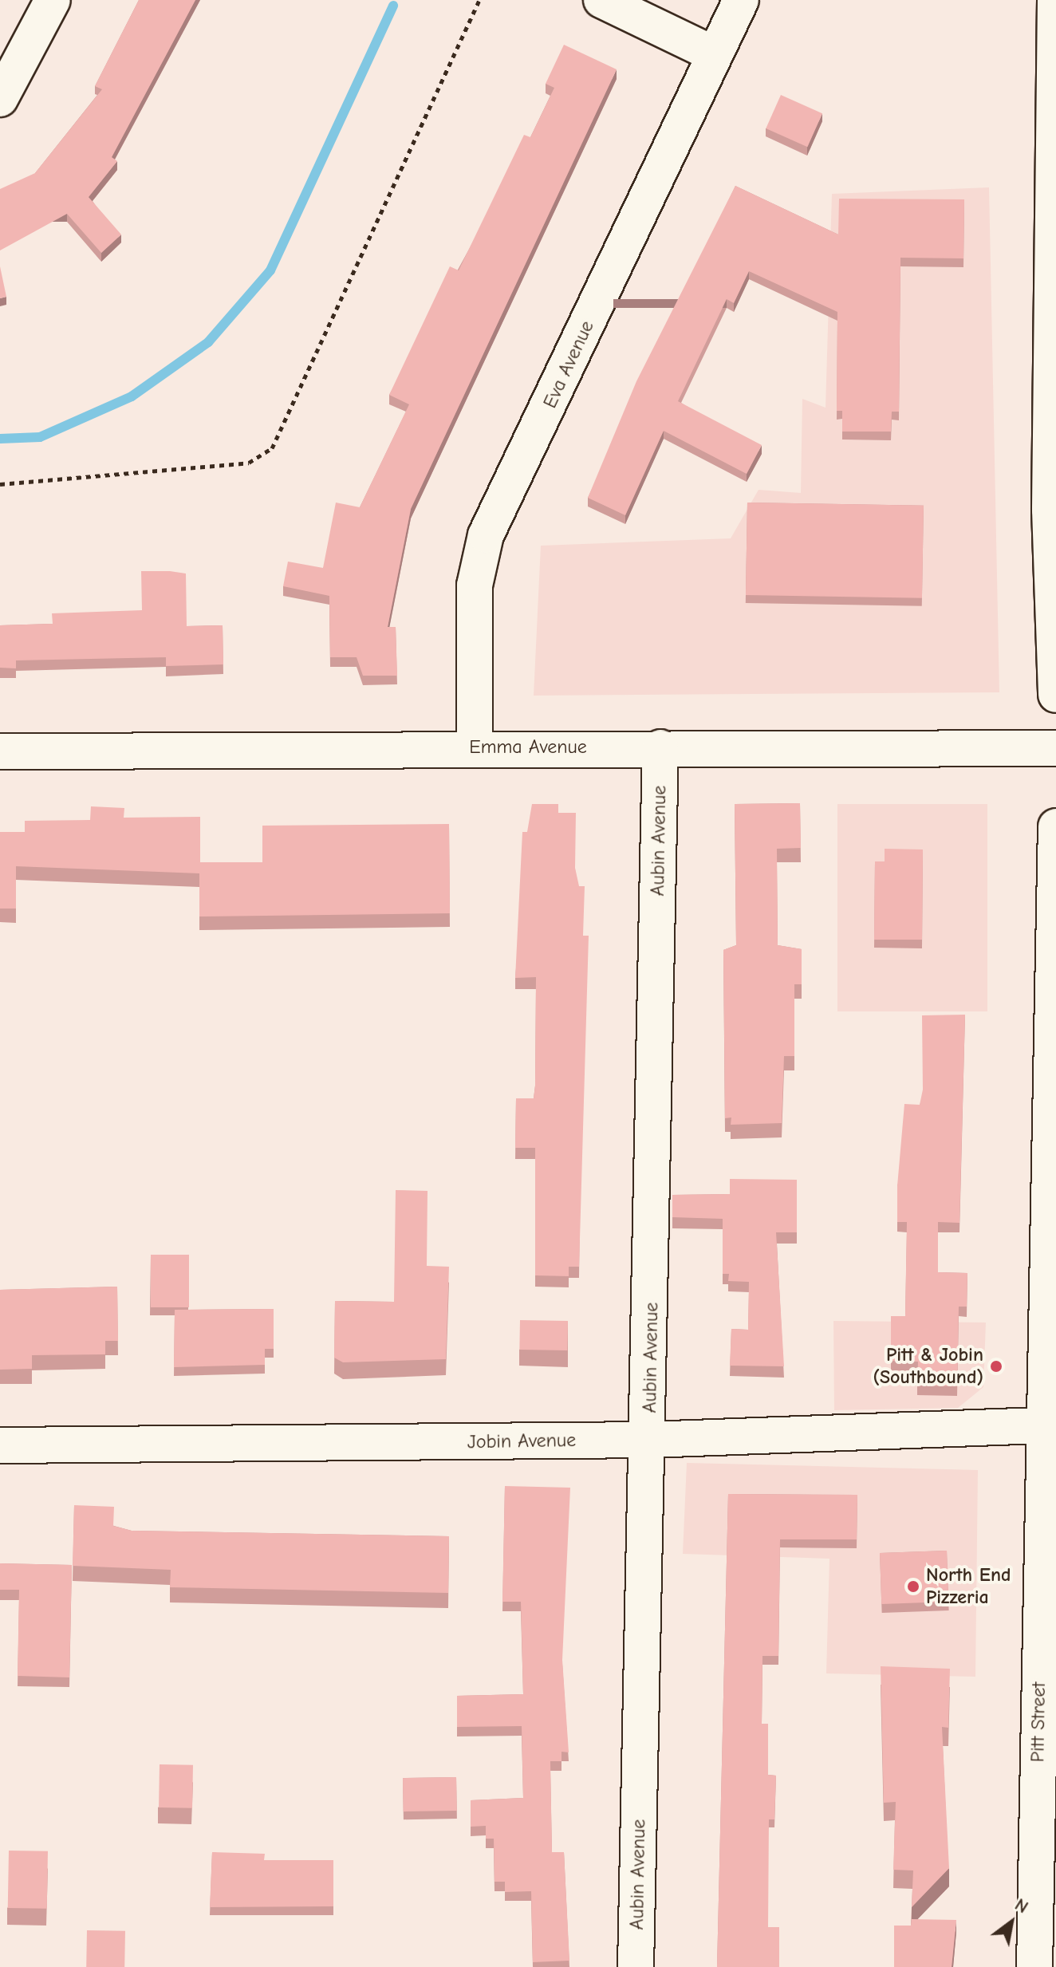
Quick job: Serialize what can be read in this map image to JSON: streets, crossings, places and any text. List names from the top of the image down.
{
  "streets": {
    "street": [
      "Eva Avenue",
      "Emma Avenue",
      "Aubin Avenue",
      "Jobin Avenue",
      "Pitt Street"
    ]
  },
  "crossings": [
    ["Eva Avenue", "Emma Avenue"],
    ["Emma Avenue", "Aubin Avenue"],
    ["Aubin Avenue", "Jobin Avenue"],
    ["Jobin Avenue", "Pitt Street"]
  ],
  "places": ["Pitt & Jobin (Southbound)", "North End Pizzeria"],
  "north": "top right"
}
